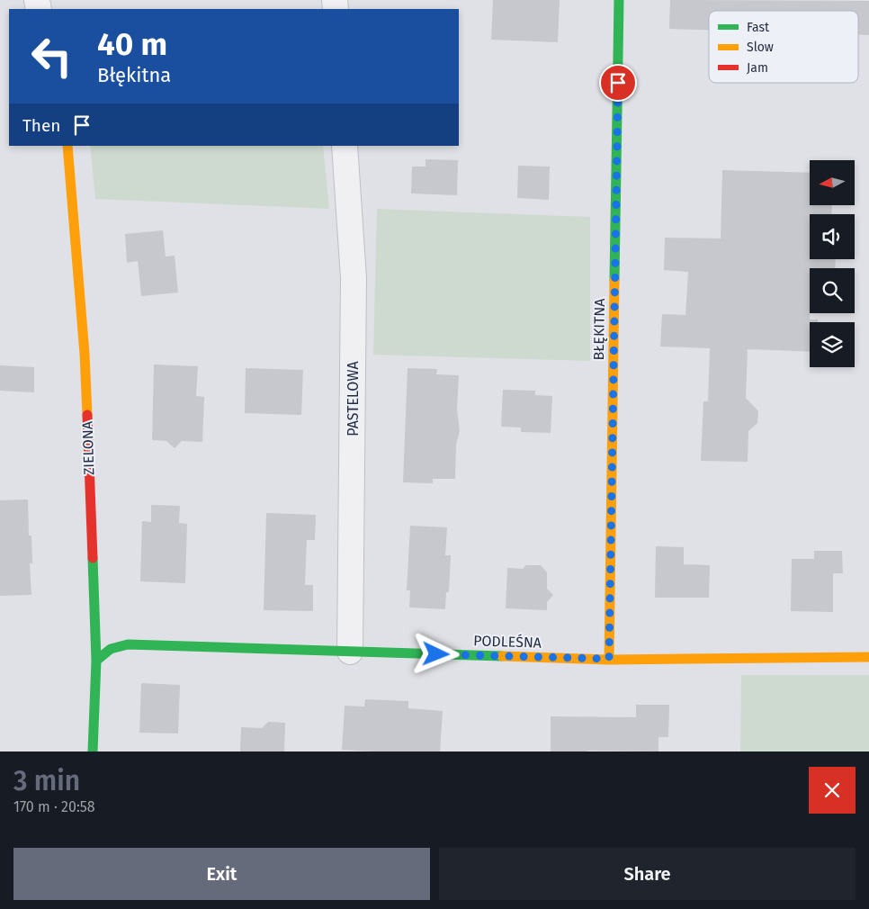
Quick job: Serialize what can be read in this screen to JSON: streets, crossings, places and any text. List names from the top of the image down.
{
  "streets": {
    "street": [
      "BŁĘKITNA",
      "PASTELOWA",
      "ZIELONA",
      "PODLEŚNA"
    ]
  },
  "crossings": [
    ["BŁĘKITNA", "PODLEŚNA"],
    ["PASTELOWA", "PODLEŚNA"],
    ["ZIELONA", "PODLEŚNA"]
  ],
  "legend": ["Fast", "Slow", "Jam"],
  "north": "left",
  "page": {
    "turn": ["40 m", "Błękitna"],
    "then": "Then",
    "heading": ["3 min", "170 m · 20:58"],
    "buttons": ["Exit", "Share"]
  }
}
